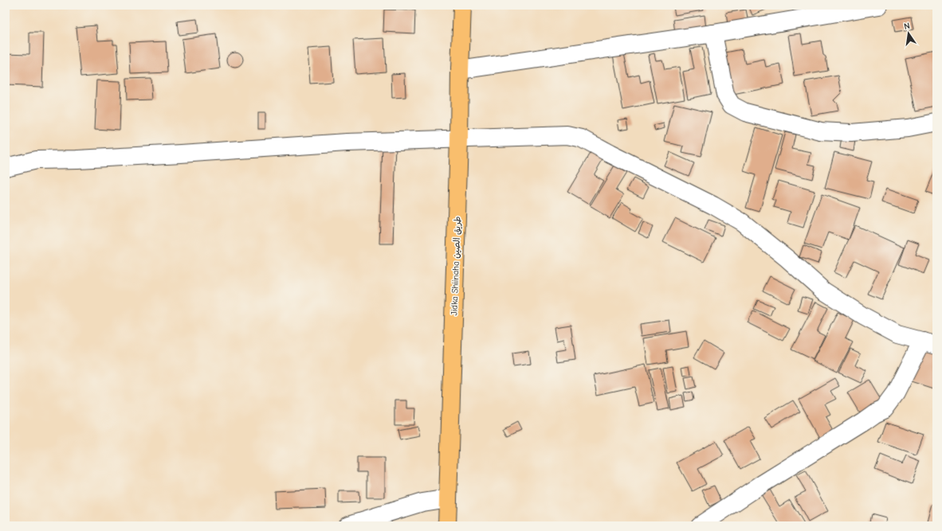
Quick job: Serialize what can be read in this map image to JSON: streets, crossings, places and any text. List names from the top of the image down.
{
  "streets": {
    "main road": ["Jidka Shiinaha طريق الصين"]
  },
  "north": "top"
}
